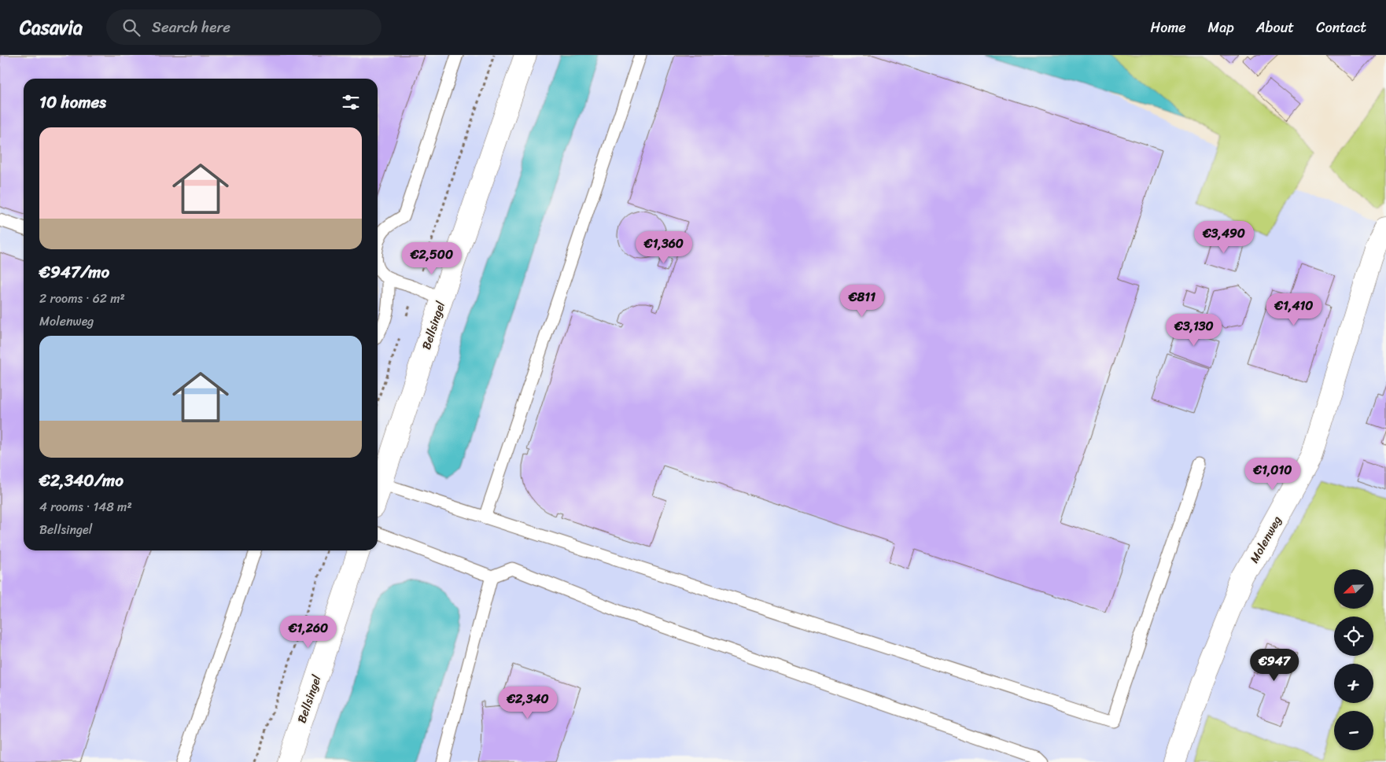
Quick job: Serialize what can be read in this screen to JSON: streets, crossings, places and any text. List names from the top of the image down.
{
  "streets": {
    "street": ["Bellsingel", "Molenweg"]
  },
  "north": "bottom left",
  "page": {
    "header": "Casavia",
    "search": "Search here",
    "nav": [
      "Home",
      "Map",
      "About",
      "Contact"
    ],
    "heading": "10 homes",
    "list": [
      {
        "name": "€947/mo",
        "note": "2 rooms · 62 m² · Molenweg"
      },
      {
        "name": "€2,340/mo",
        "note": "4 rooms · 148 m² · Bellsingel"
      }
    ],
    "price": [
      "€3,490",
      "€1,360",
      "€2,500",
      "€811",
      "€1,410",
      "€3,130",
      "€1,010",
      "€1,260",
      "€947",
      "€2,340"
    ],
    "map_buttons": ["+", "−"]
  }
}
